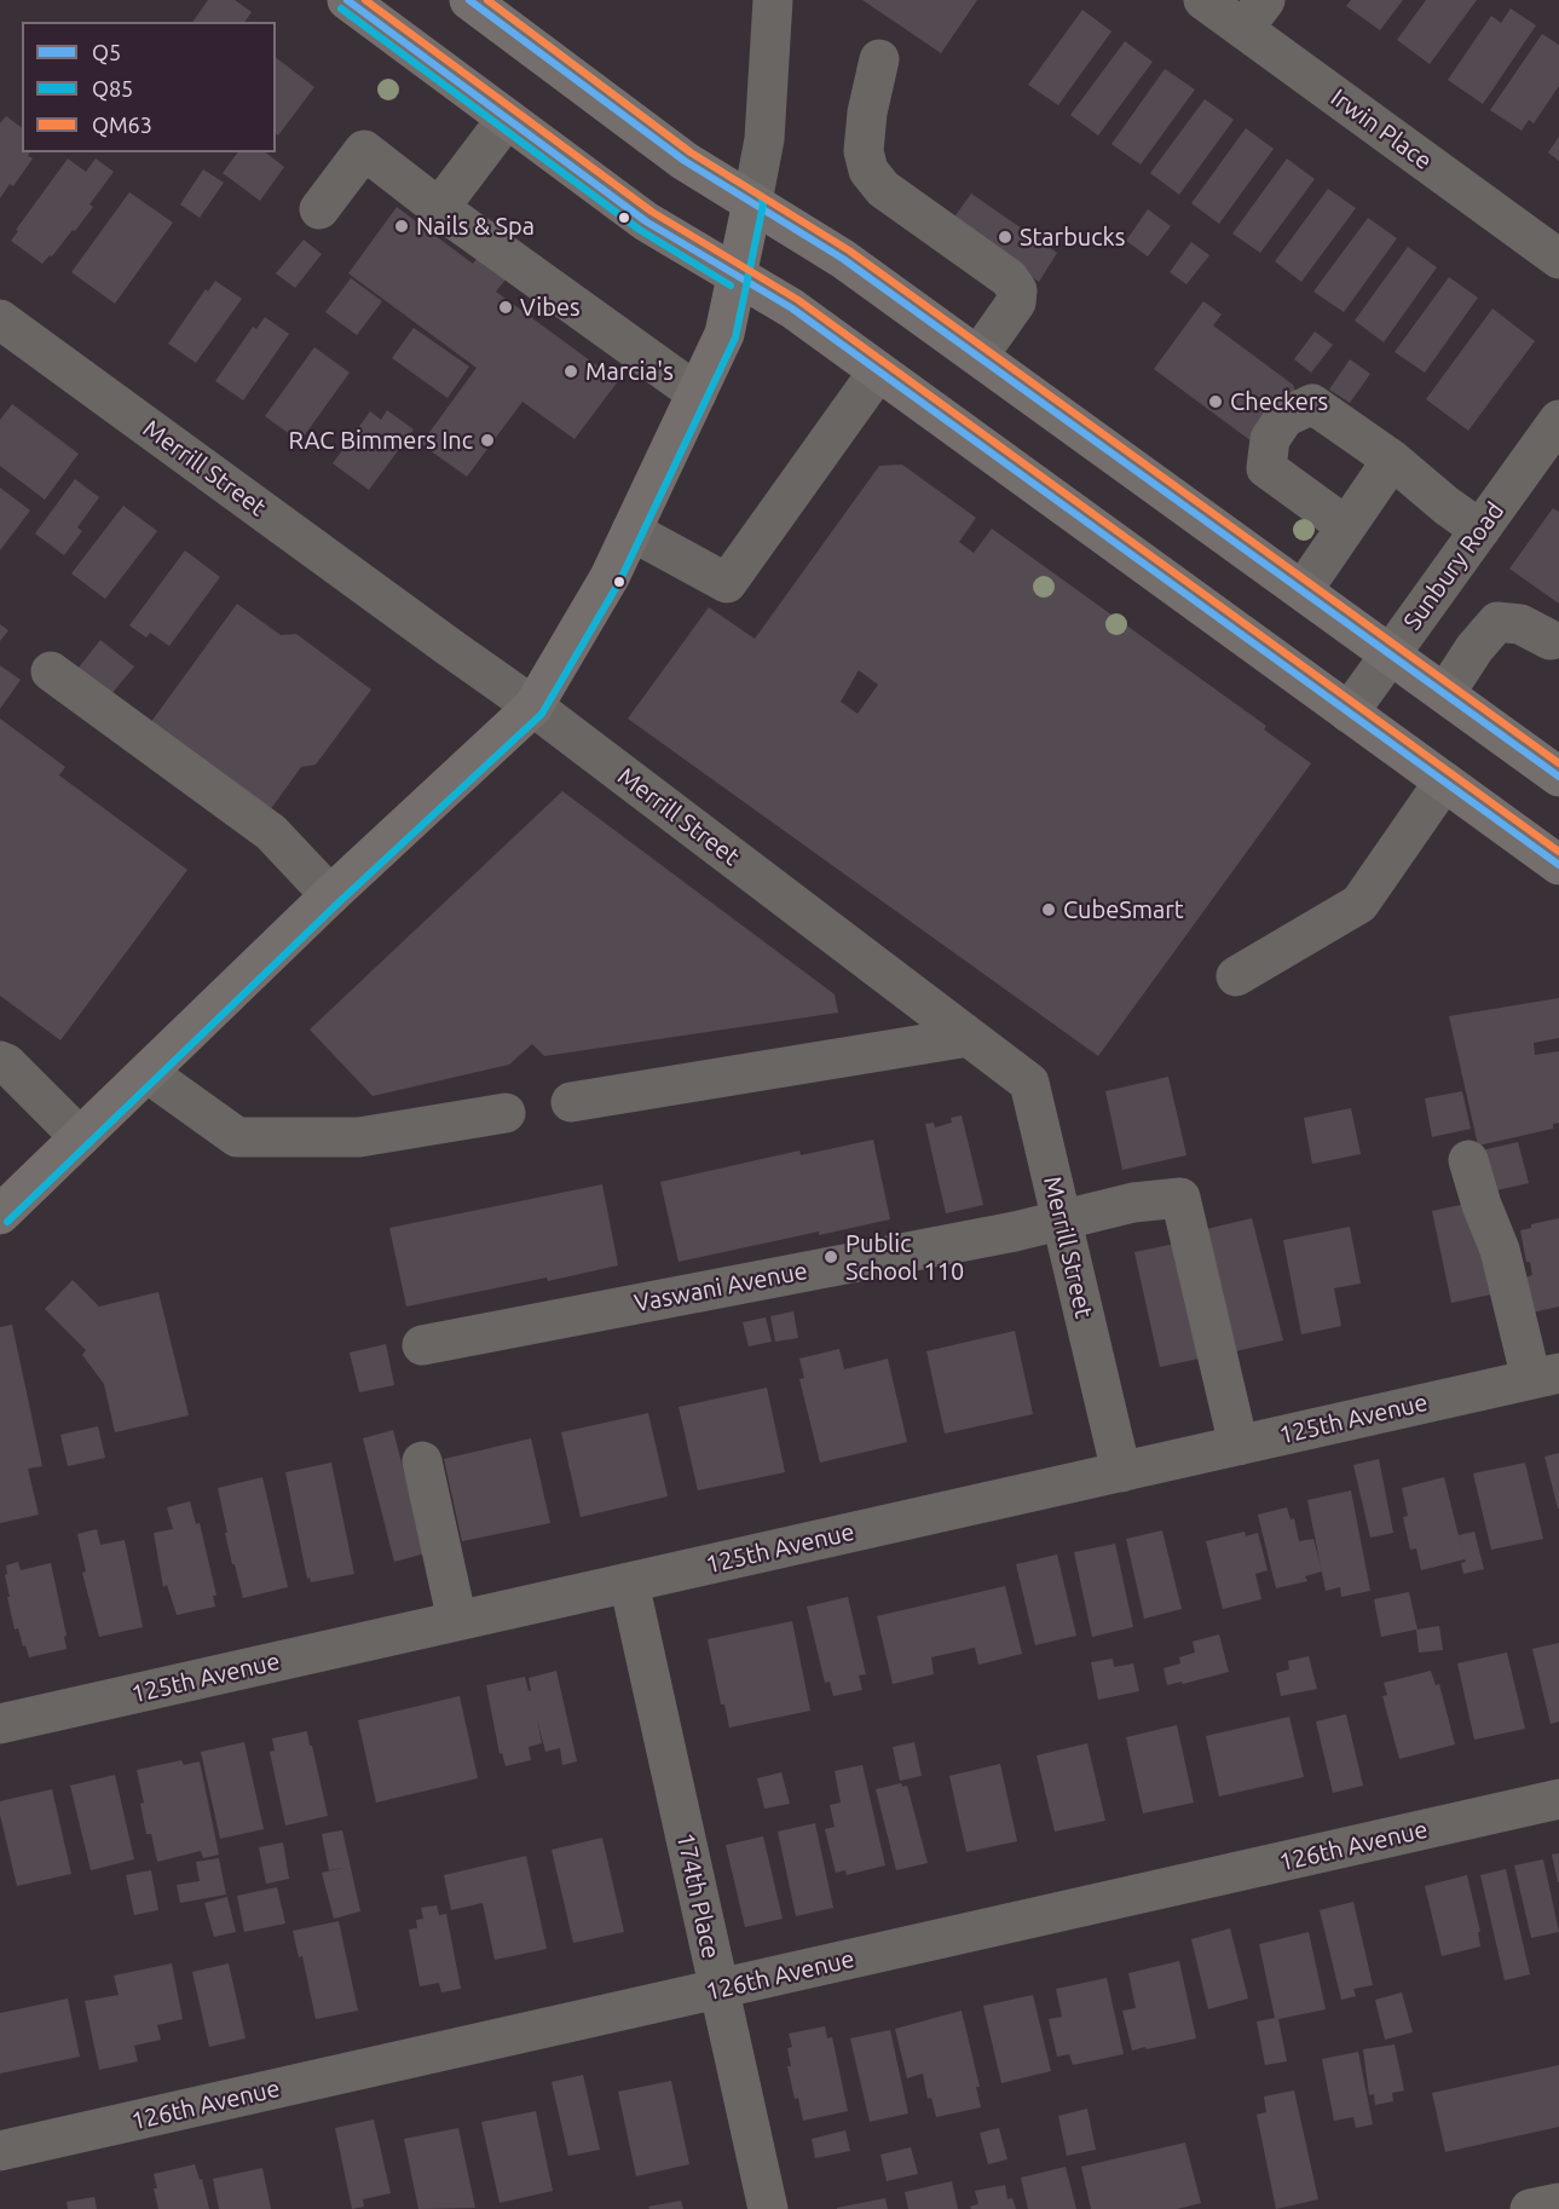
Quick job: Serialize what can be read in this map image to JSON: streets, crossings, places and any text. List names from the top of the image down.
{
  "streets": {
    "street": [
      "Irwin Place",
      "Merrill Street",
      "Sunbury Road",
      "Vaswani Avenue",
      "125th Avenue",
      "126th Avenue",
      "174th Place"
    ]
  },
  "crossings": [
    ["Merrill Street", "Vaswani Avenue"],
    ["Merrill Street", "125th Avenue"],
    ["Vaswani Avenue", "125th Avenue"],
    ["125th Avenue", "174th Place"],
    ["126th Avenue", "174th Place"]
  ],
  "places": [
    "Nails & Spa",
    "Starbucks",
    "Vibes",
    "Marcia's",
    "Checkers",
    "RAC Bimmers Inc",
    "CubeSmart",
    "Public School 110"
  ],
  "lines": ["transit line Q5", "transit line Q85", "transit line QM63"],
  "legend": ["Q5", "Q85", "QM63"]
}
